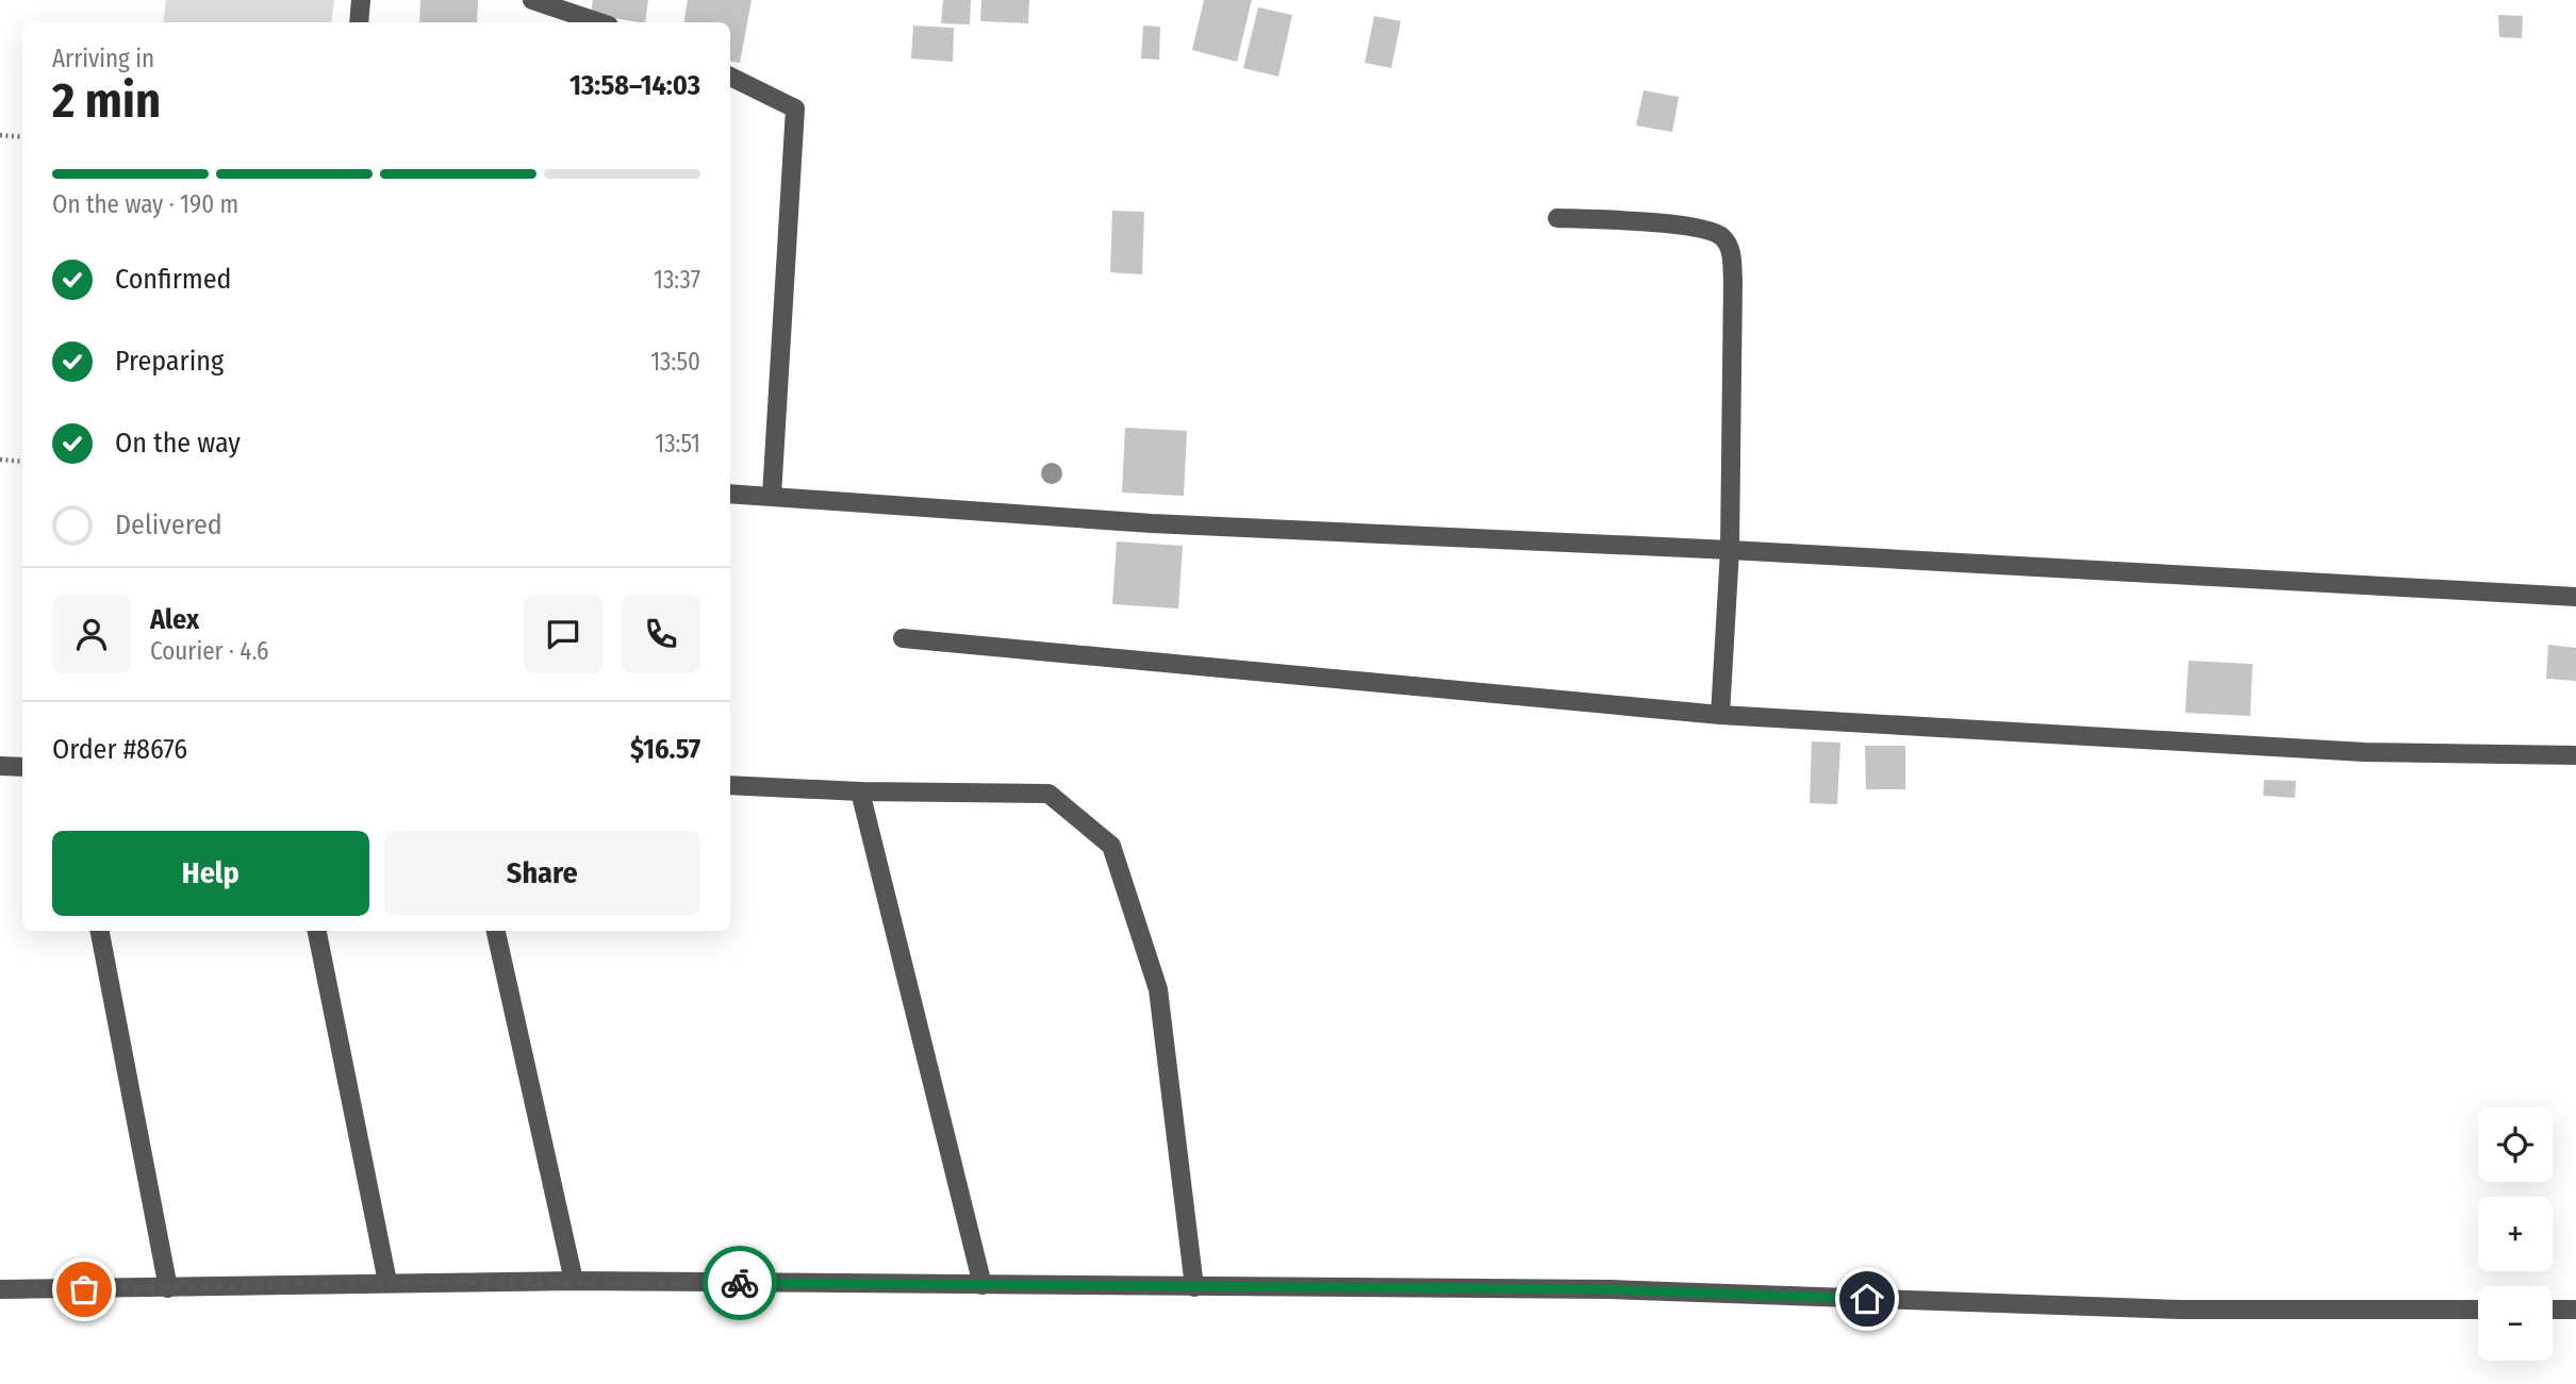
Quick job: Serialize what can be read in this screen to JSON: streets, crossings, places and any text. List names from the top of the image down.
{
  "page": {
    "heading": ["2 min", "Arriving in", "13:58–14:03"],
    "panel": [
      "Alex",
      "Courier · 4.6",
      "Order #8676",
      "$16.57"
    ],
    "bar": "On the way · 190 m",
    "list": [
      ["Confirmed", "13:37"],
      ["Preparing", "13:50"],
      ["On the way", "13:51"],
      "Delivered"
    ],
    "buttons": ["Help", "Share"],
    "map_buttons": ["+", "−"]
  }
}
